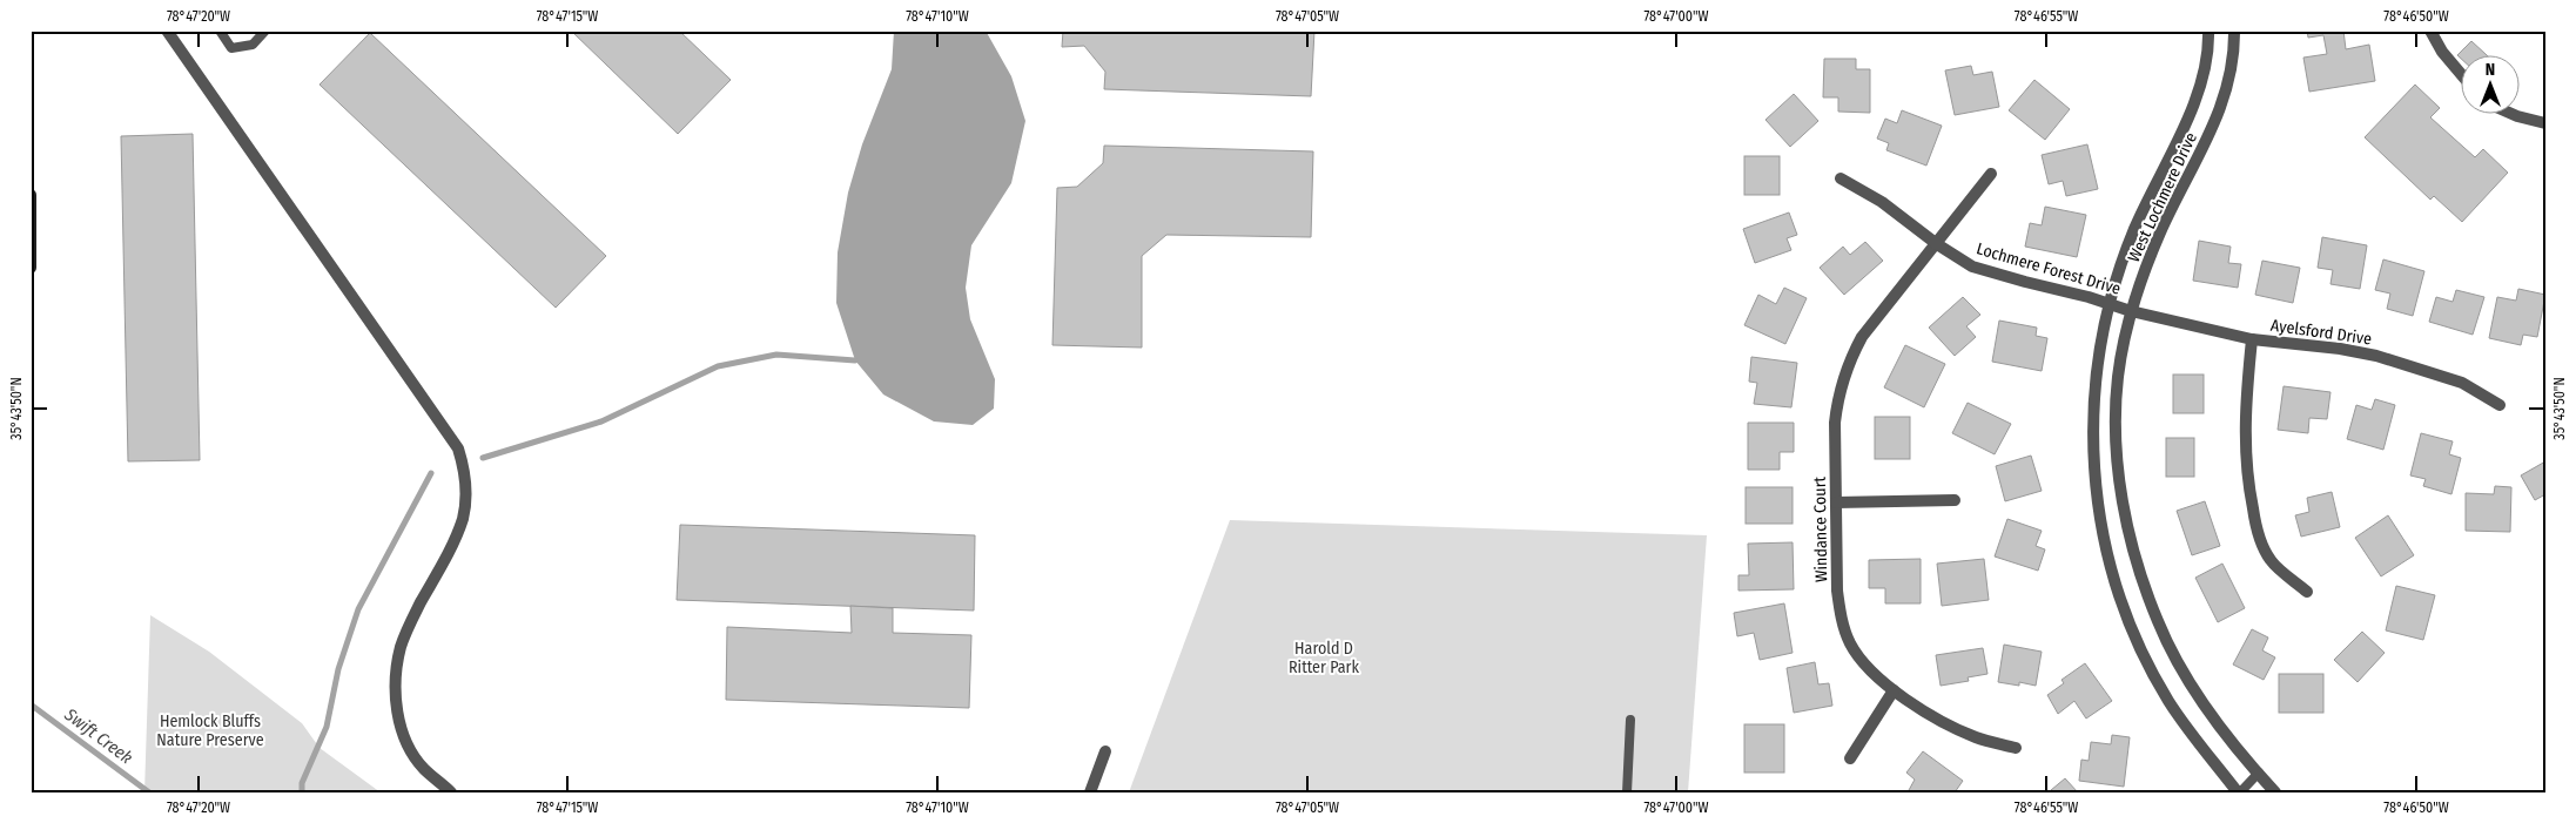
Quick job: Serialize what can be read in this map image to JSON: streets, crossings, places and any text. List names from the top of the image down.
{
  "streets": {
    "street": [
      "West Lochmere Drive",
      "Lochmere Forest Drive",
      "Ayelsford Drive",
      "Windance Court"
    ]
  },
  "crossings": [
    ["West Lochmere Drive", "Lochmere Forest Drive"],
    ["West Lochmere Drive", "Ayelsford Drive"],
    ["Lochmere Forest Drive", "Ayelsford Drive"],
    ["Lochmere Forest Drive", "Windance Court"]
  ],
  "water": ["Swift Creek"],
  "parks": ["Harold D Ritter Park", "Hemlock Bluffs Nature Preserve"],
  "north": "top",
  "coordinates": [
    "78°47'20\"W",
    "78°47'15\"W",
    "78°47'10\"W",
    "78°47'05\"W",
    "78°47'00\"W",
    "78°46'55\"W",
    "78°46'50\"W",
    "35°43'50\"N"
  ]
}
